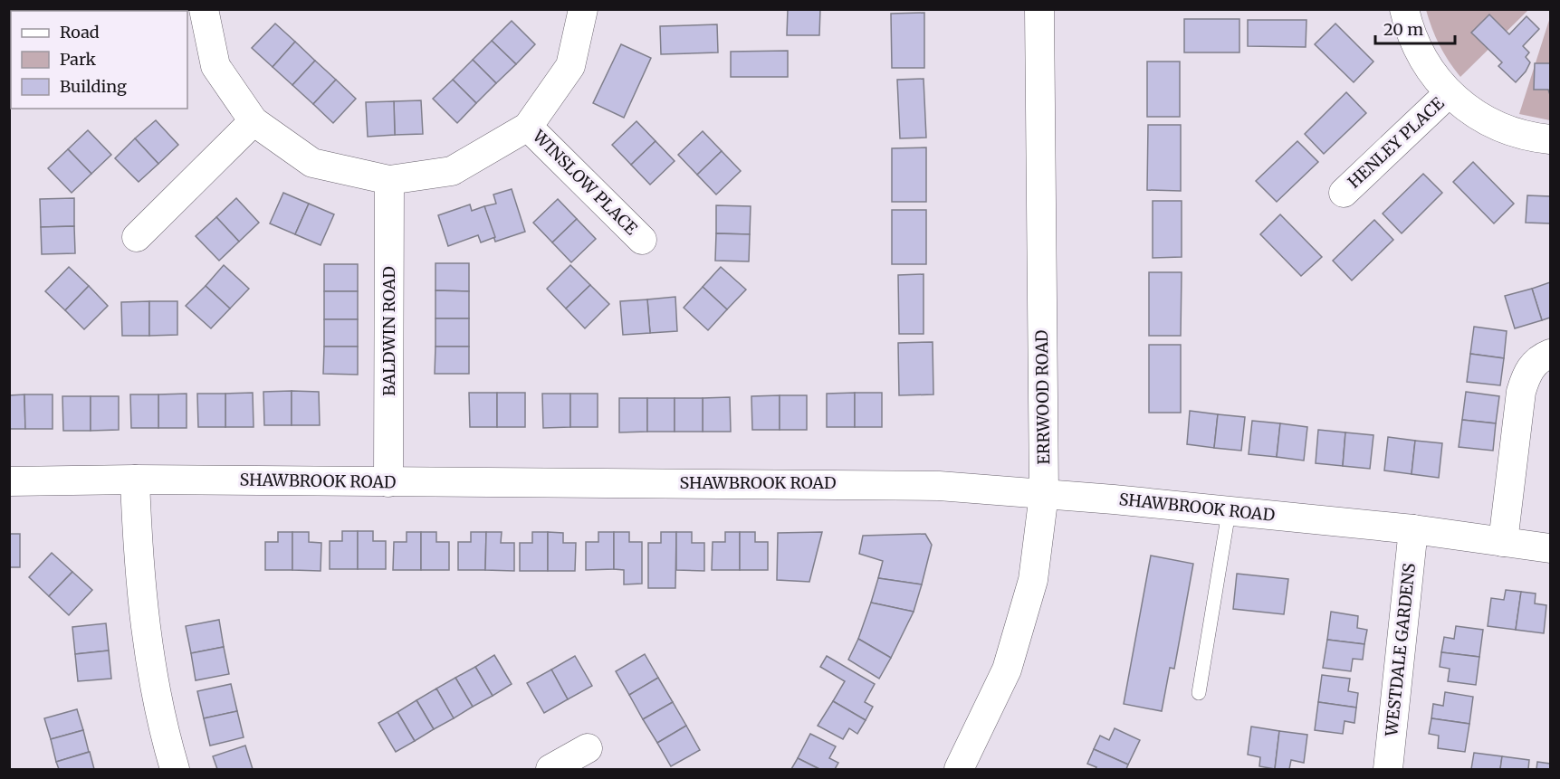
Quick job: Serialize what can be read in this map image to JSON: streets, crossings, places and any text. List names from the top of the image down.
{
  "streets": {
    "street": [
      "HENLEY PLACE",
      "WINSLOW PLACE",
      "BALDWIN ROAD",
      "ERRWOOD ROAD",
      "SHAWBROOK ROAD",
      "WESTDALE GARDENS"
    ]
  },
  "crossings": [
    ["BALDWIN ROAD", "SHAWBROOK ROAD"],
    ["ERRWOOD ROAD", "SHAWBROOK ROAD"],
    ["SHAWBROOK ROAD", "WESTDALE GARDENS"]
  ],
  "legend": ["Road", "Park", "Building"],
  "scale_bar": "20 m"
}
